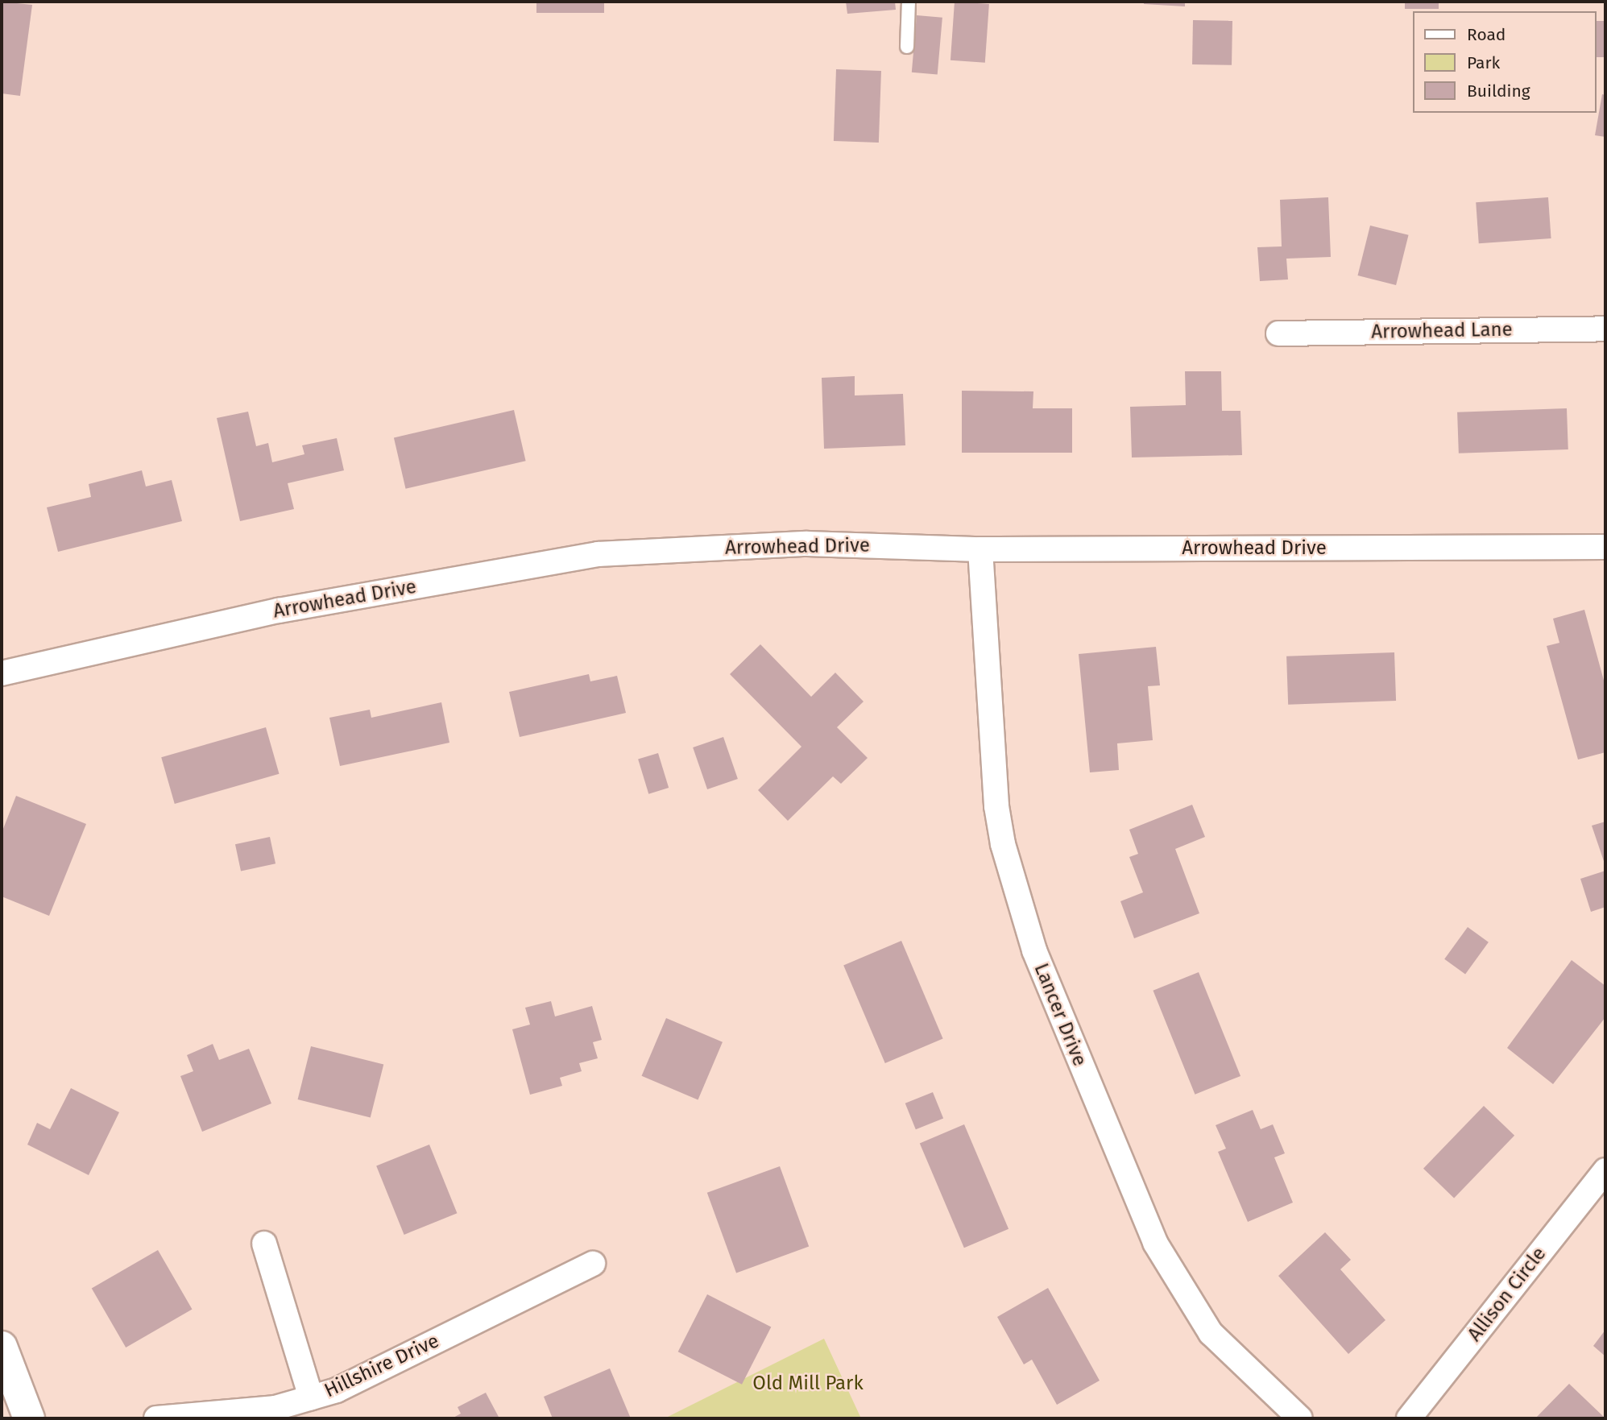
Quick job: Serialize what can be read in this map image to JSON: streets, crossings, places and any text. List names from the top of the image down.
{
  "streets": {
    "street": [
      "Arrowhead Lane",
      "Arrowhead Drive",
      "Lancer Drive",
      "Allison Circle",
      "Hillshire Drive"
    ]
  },
  "crossings": [
    ["Arrowhead Drive", "Lancer Drive"]
  ],
  "parks": ["Old Mill Park"],
  "legend": ["Road", "Park", "Building"]
}
